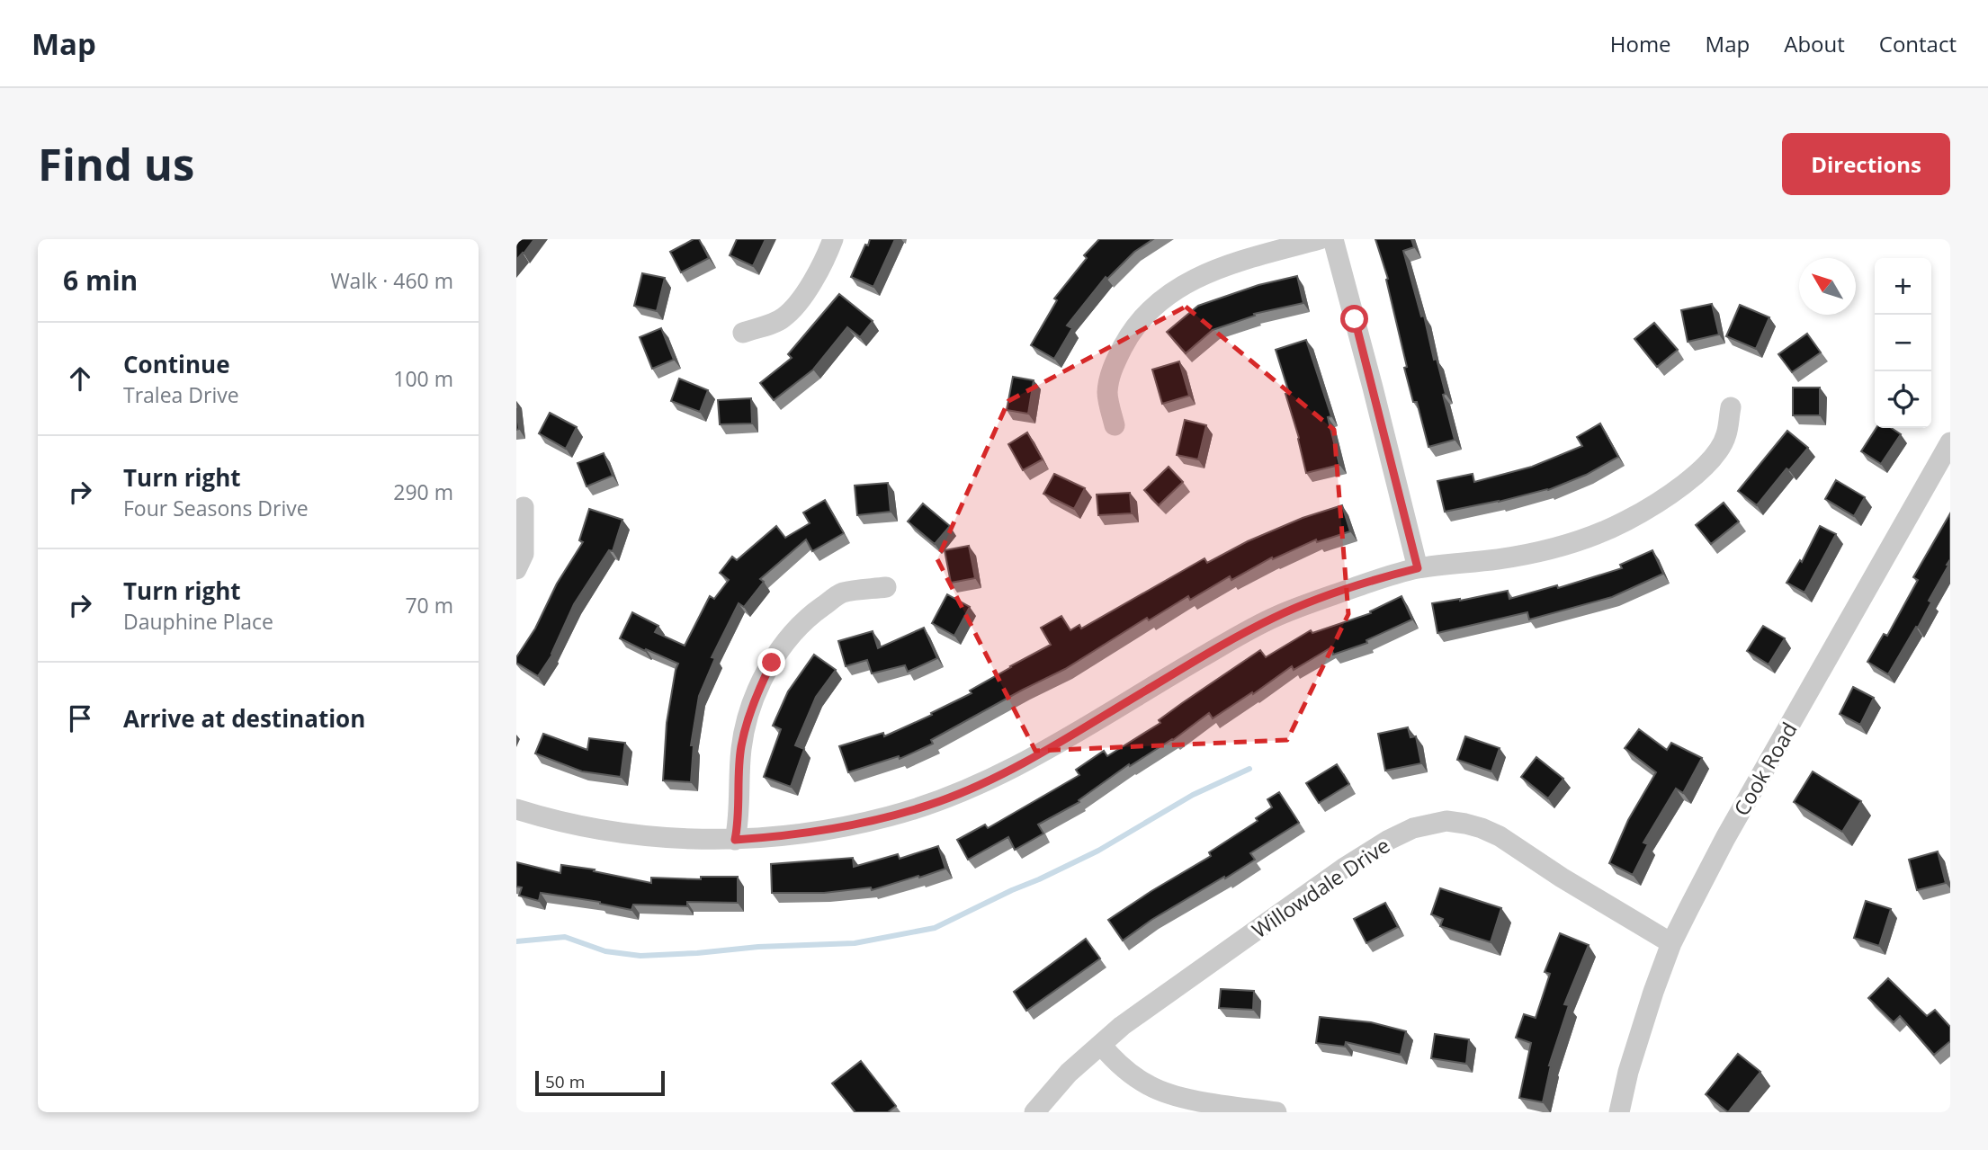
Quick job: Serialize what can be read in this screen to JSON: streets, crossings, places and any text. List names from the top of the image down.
{
  "streets": {
    "street": ["Cook Road", "Willowdale Drive"]
  },
  "crossings": [
    ["Cook Road", "Willowdale Drive"]
  ],
  "scale_bar": "50 m",
  "north": "top left",
  "page": {
    "header": "Map",
    "nav": [
      "Home",
      "Map",
      "About",
      "Contact"
    ],
    "buttons": "Directions",
    "title": "Find us",
    "heading": ["6 min", "Walk · 460 m"],
    "map_buttons": ["+", "−"],
    "list": [
      ["Continue", "Tralea Drive", "100 m"],
      ["Turn right", "Four Seasons Drive", "290 m"],
      ["Turn right", "Dauphine Place", "70 m"],
      "Arrive at destination"
    ],
    "scale": "50 m"
  }
}
